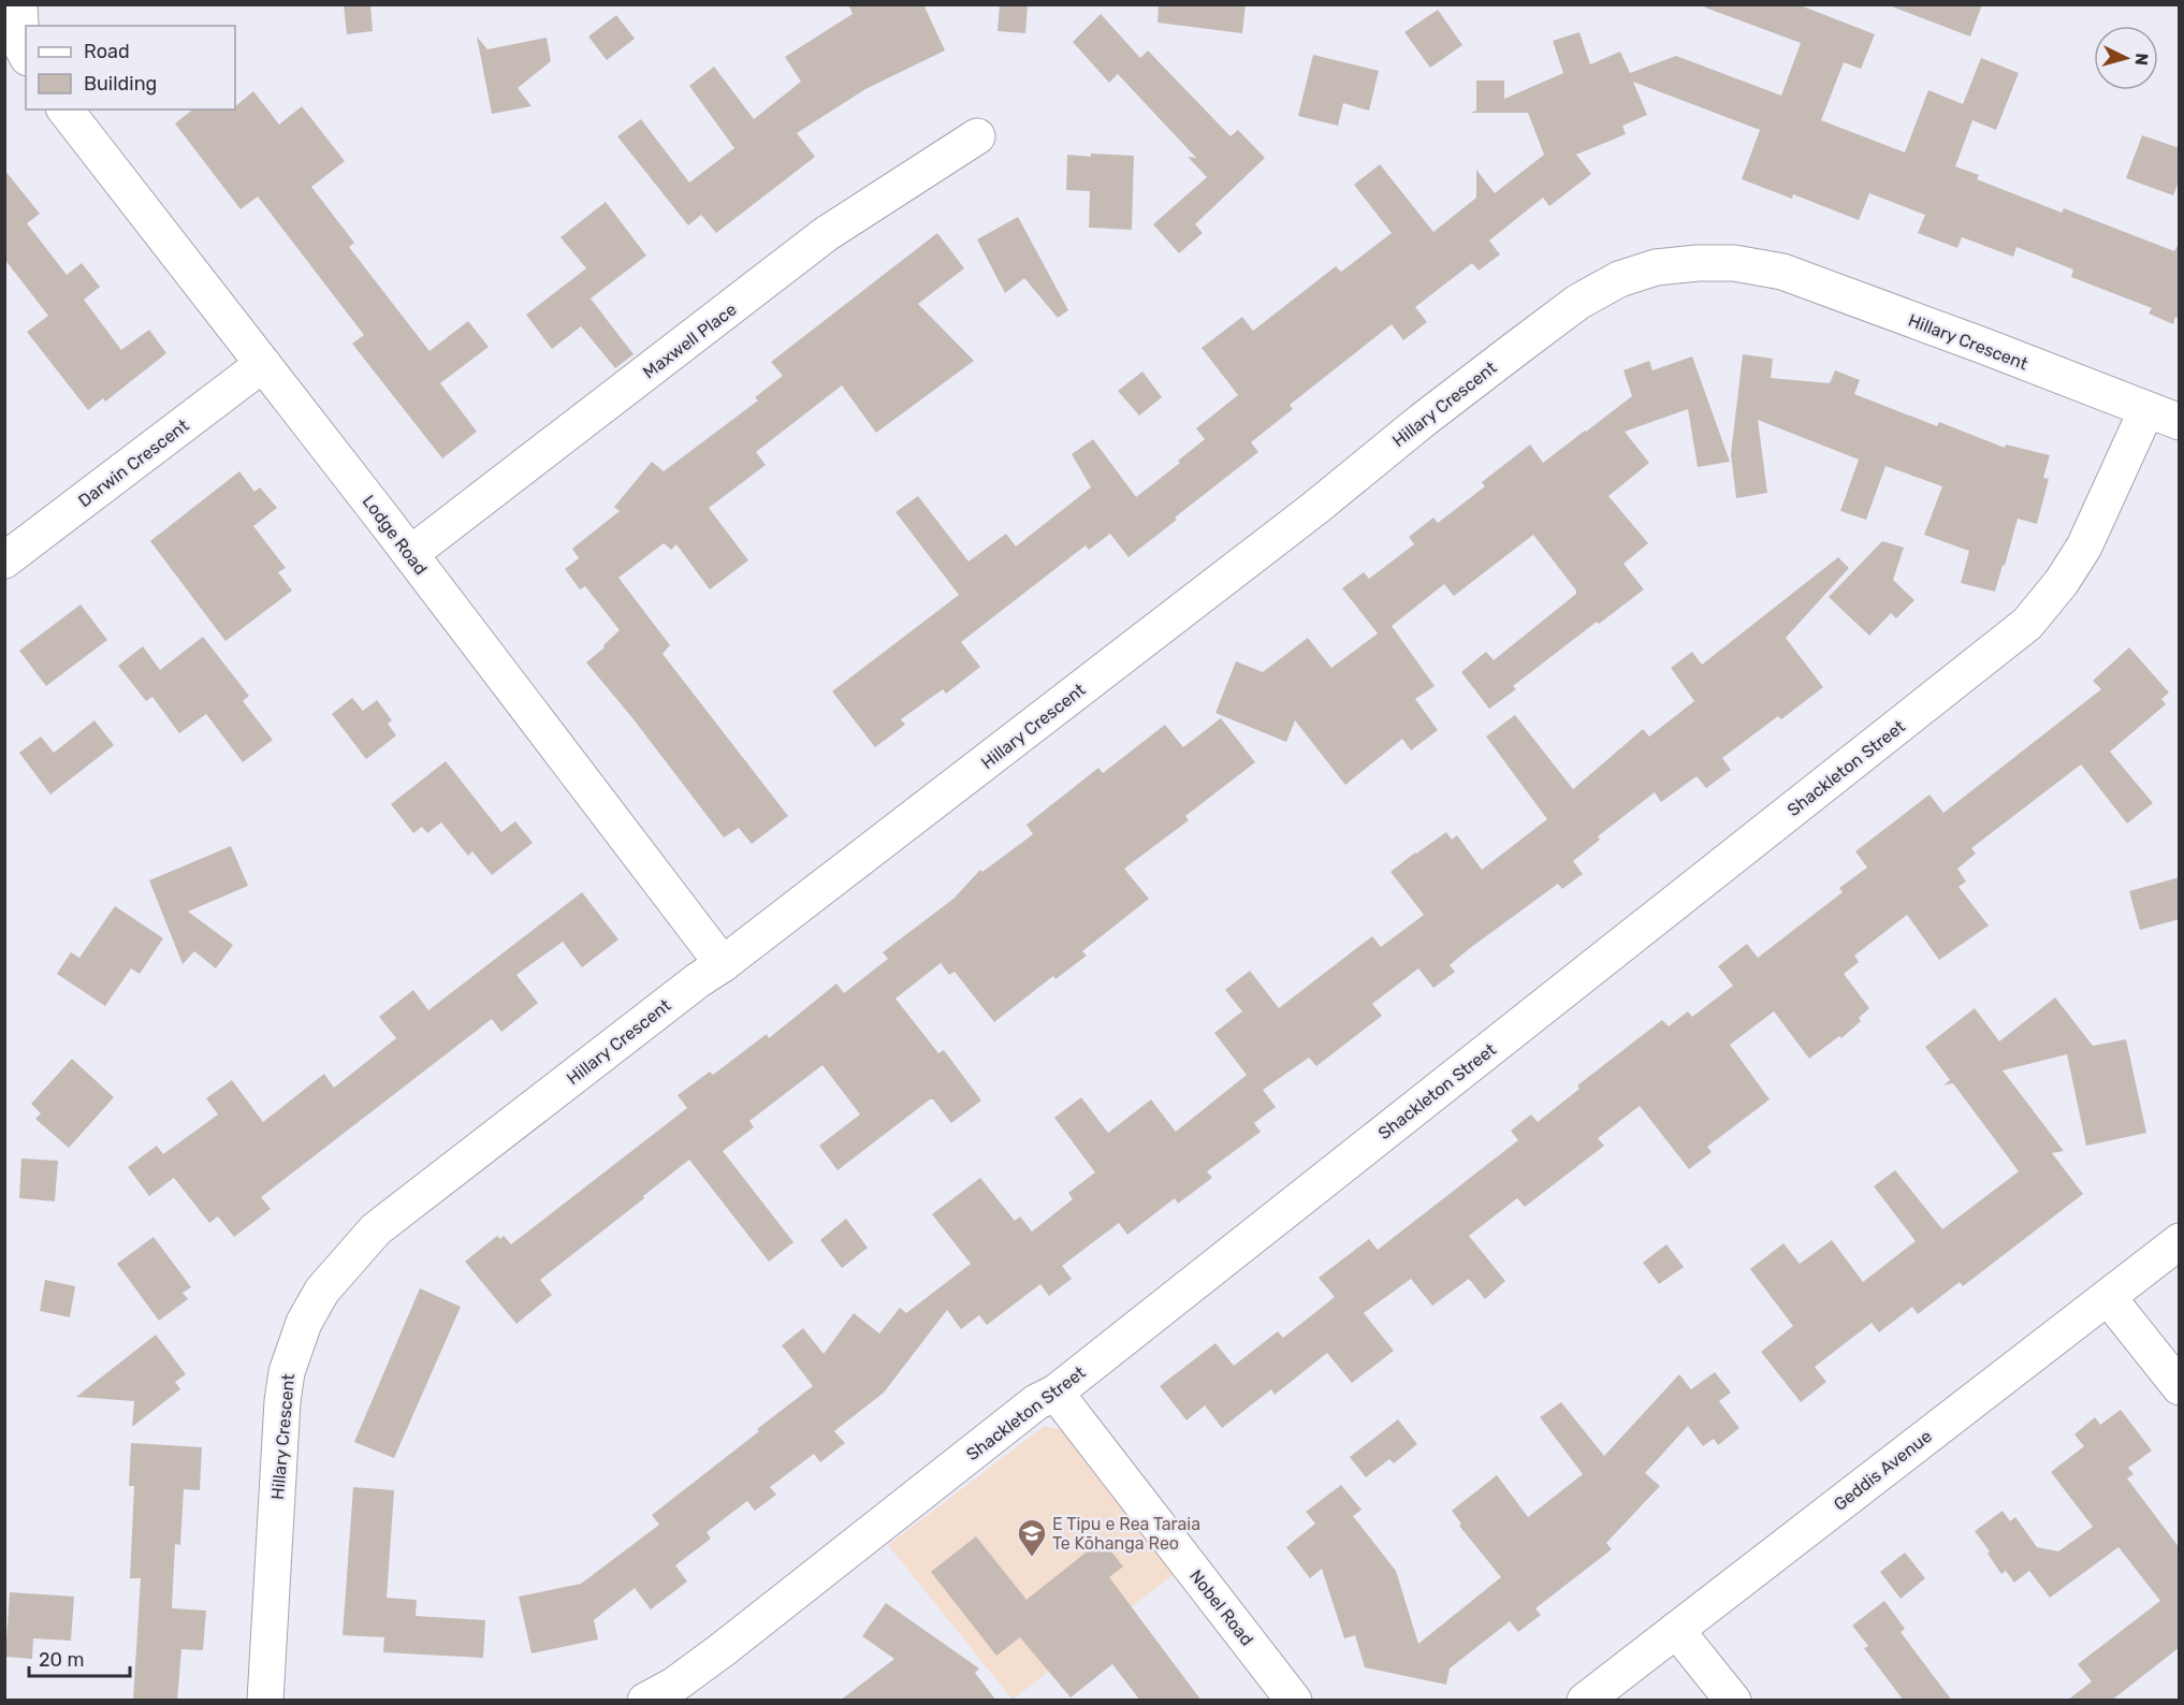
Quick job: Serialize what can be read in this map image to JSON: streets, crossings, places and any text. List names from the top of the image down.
{
  "streets": {
    "street": [
      "Maxwell Place",
      "Hillary Crescent",
      "Darwin Crescent",
      "Lodge Road",
      "Shackleton Street",
      "Geddis Avenue",
      "Nobel Road"
    ]
  },
  "crossings": [
    ["Maxwell Place", "Lodge Road"],
    ["Hillary Crescent", "Lodge Road"],
    ["Hillary Crescent", "Shackleton Street"],
    ["Darwin Crescent", "Lodge Road"],
    ["Shackleton Street", "Nobel Road"]
  ],
  "places": {
    "school or university": ["E Tipu e Rea Taraia Te Kōhanga Reo"]
  },
  "legend": ["Road", "Building"],
  "scale_bar": "20 m",
  "north": "right"
}
